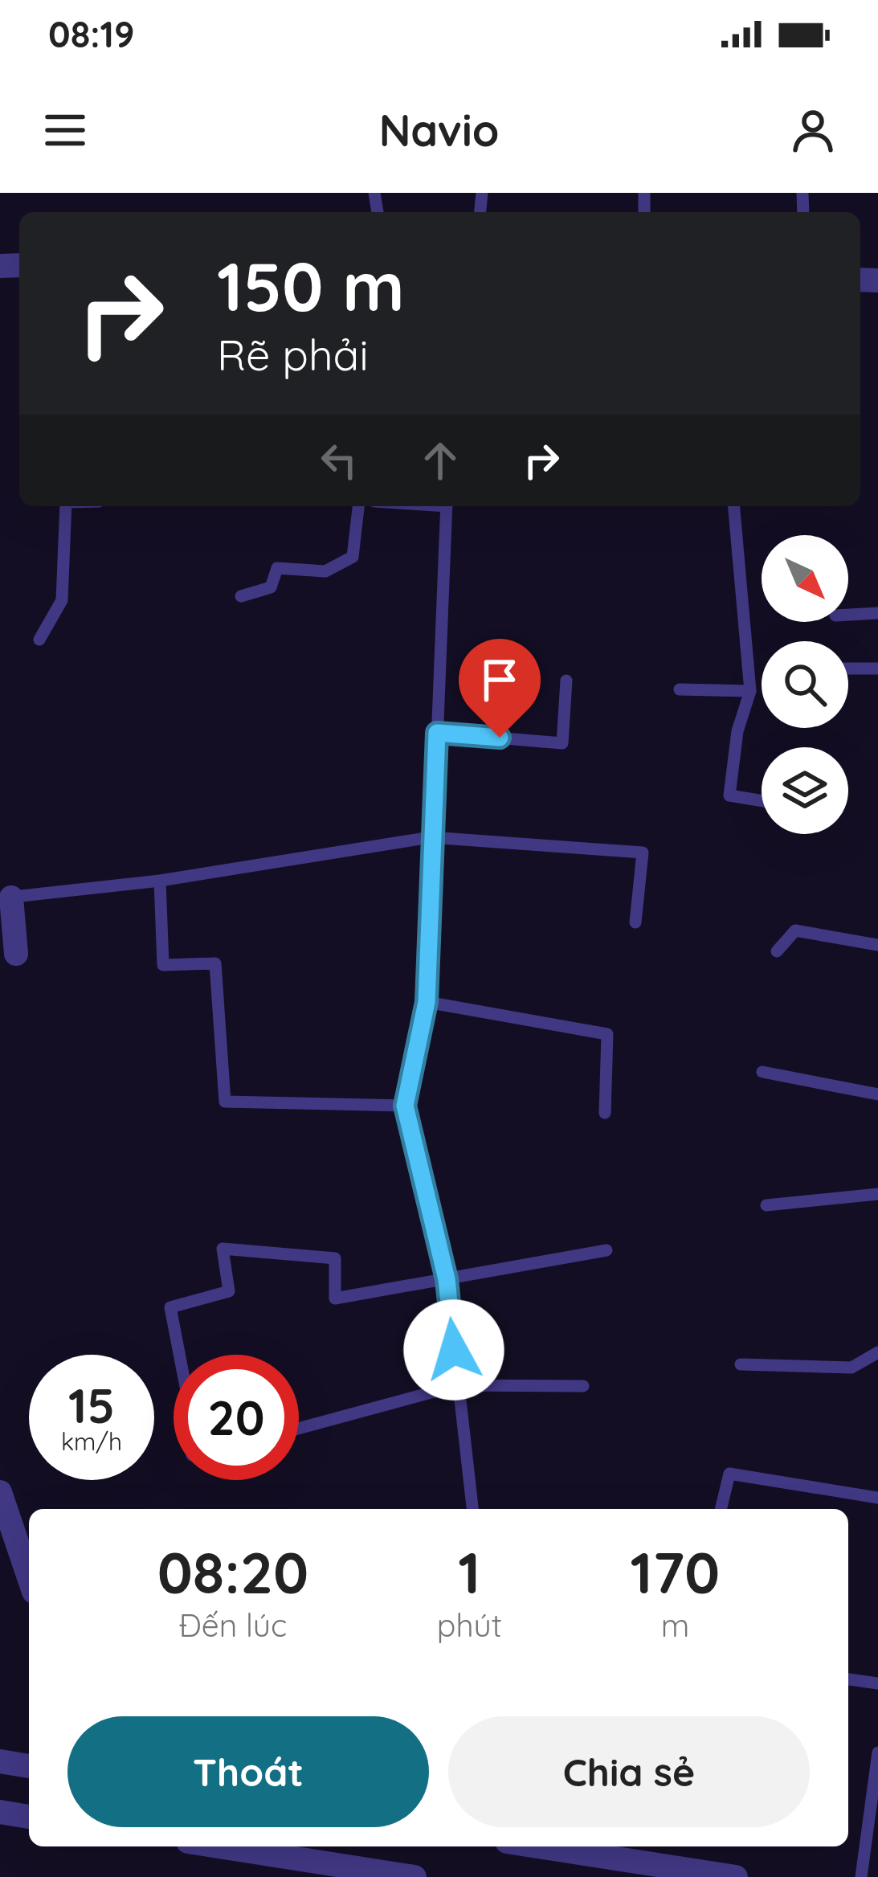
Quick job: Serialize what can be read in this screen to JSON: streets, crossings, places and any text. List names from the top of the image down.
{
  "north": "bottom right",
  "page": {
    "status": "08:19",
    "header": "Navio",
    "turn": ["150 m", "Rẽ phải"],
    "speed": "15 km/h",
    "limit": "20",
    "eta": [
      "08:20",
      "Đến lúc",
      "1",
      "phút",
      "170",
      "m"
    ],
    "buttons": ["Thoát", "Chia sẻ"]
  }
}
